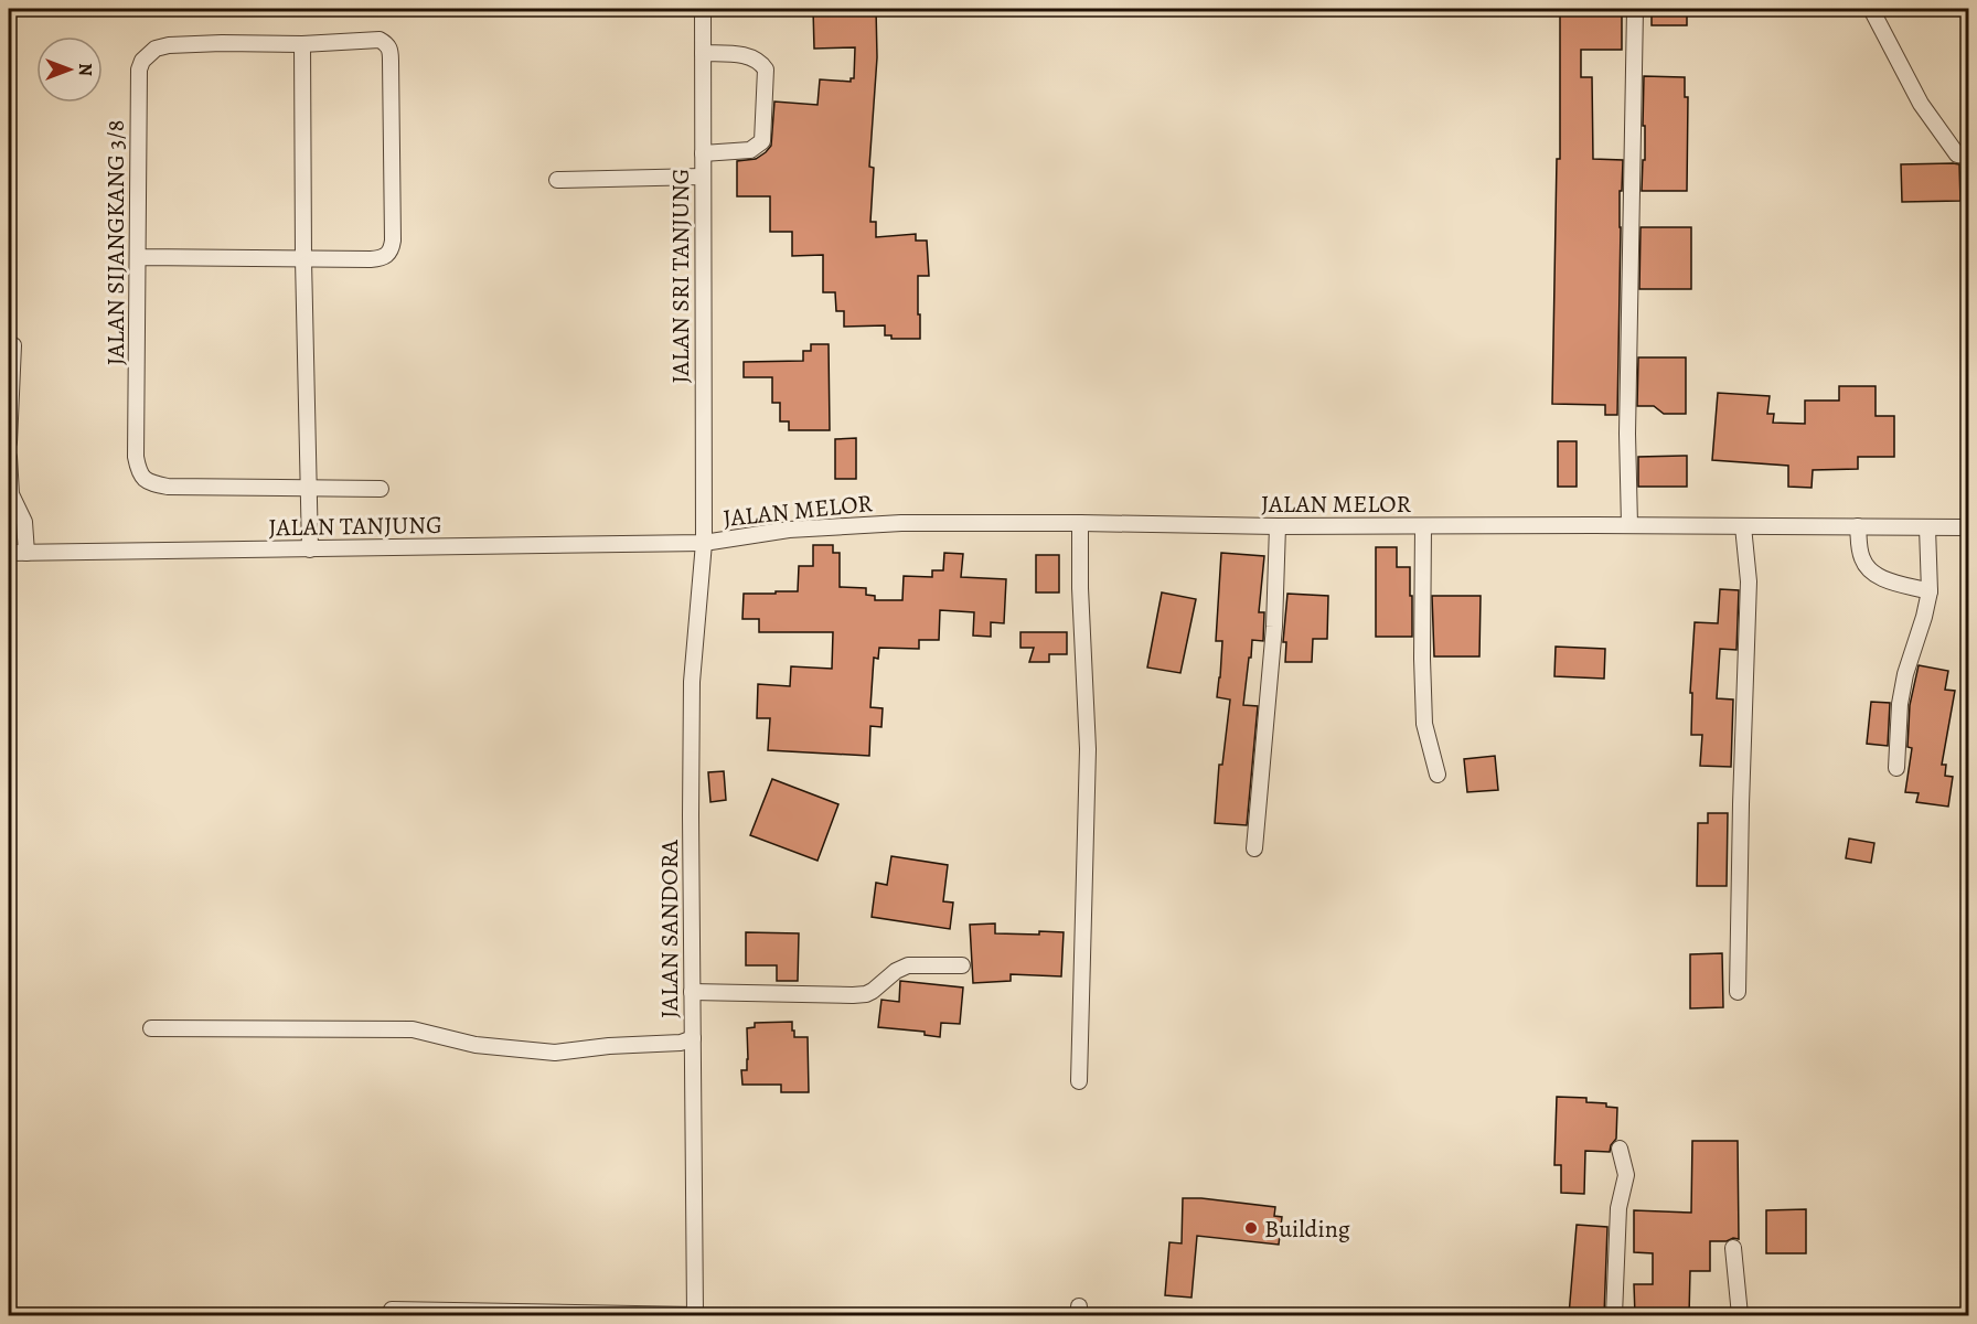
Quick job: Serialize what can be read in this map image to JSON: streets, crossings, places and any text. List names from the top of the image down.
{
  "streets": {
    "street": [
      "JALAN SIJANGKANG 3/8",
      "JALAN SRI TANJUNG",
      "JALAN MELOR",
      "JALAN TANJUNG",
      "JALAN SANDORA"
    ]
  },
  "crossings": [
    ["JALAN SRI TANJUNG", "JALAN MELOR"],
    ["JALAN SRI TANJUNG", "JALAN TANJUNG"],
    ["JALAN SRI TANJUNG", "JALAN SANDORA"],
    ["JALAN MELOR", "JALAN TANJUNG"],
    ["JALAN MELOR", "JALAN SANDORA"],
    ["JALAN TANJUNG", "JALAN SANDORA"]
  ],
  "places": ["Building"],
  "north": "right"
}
